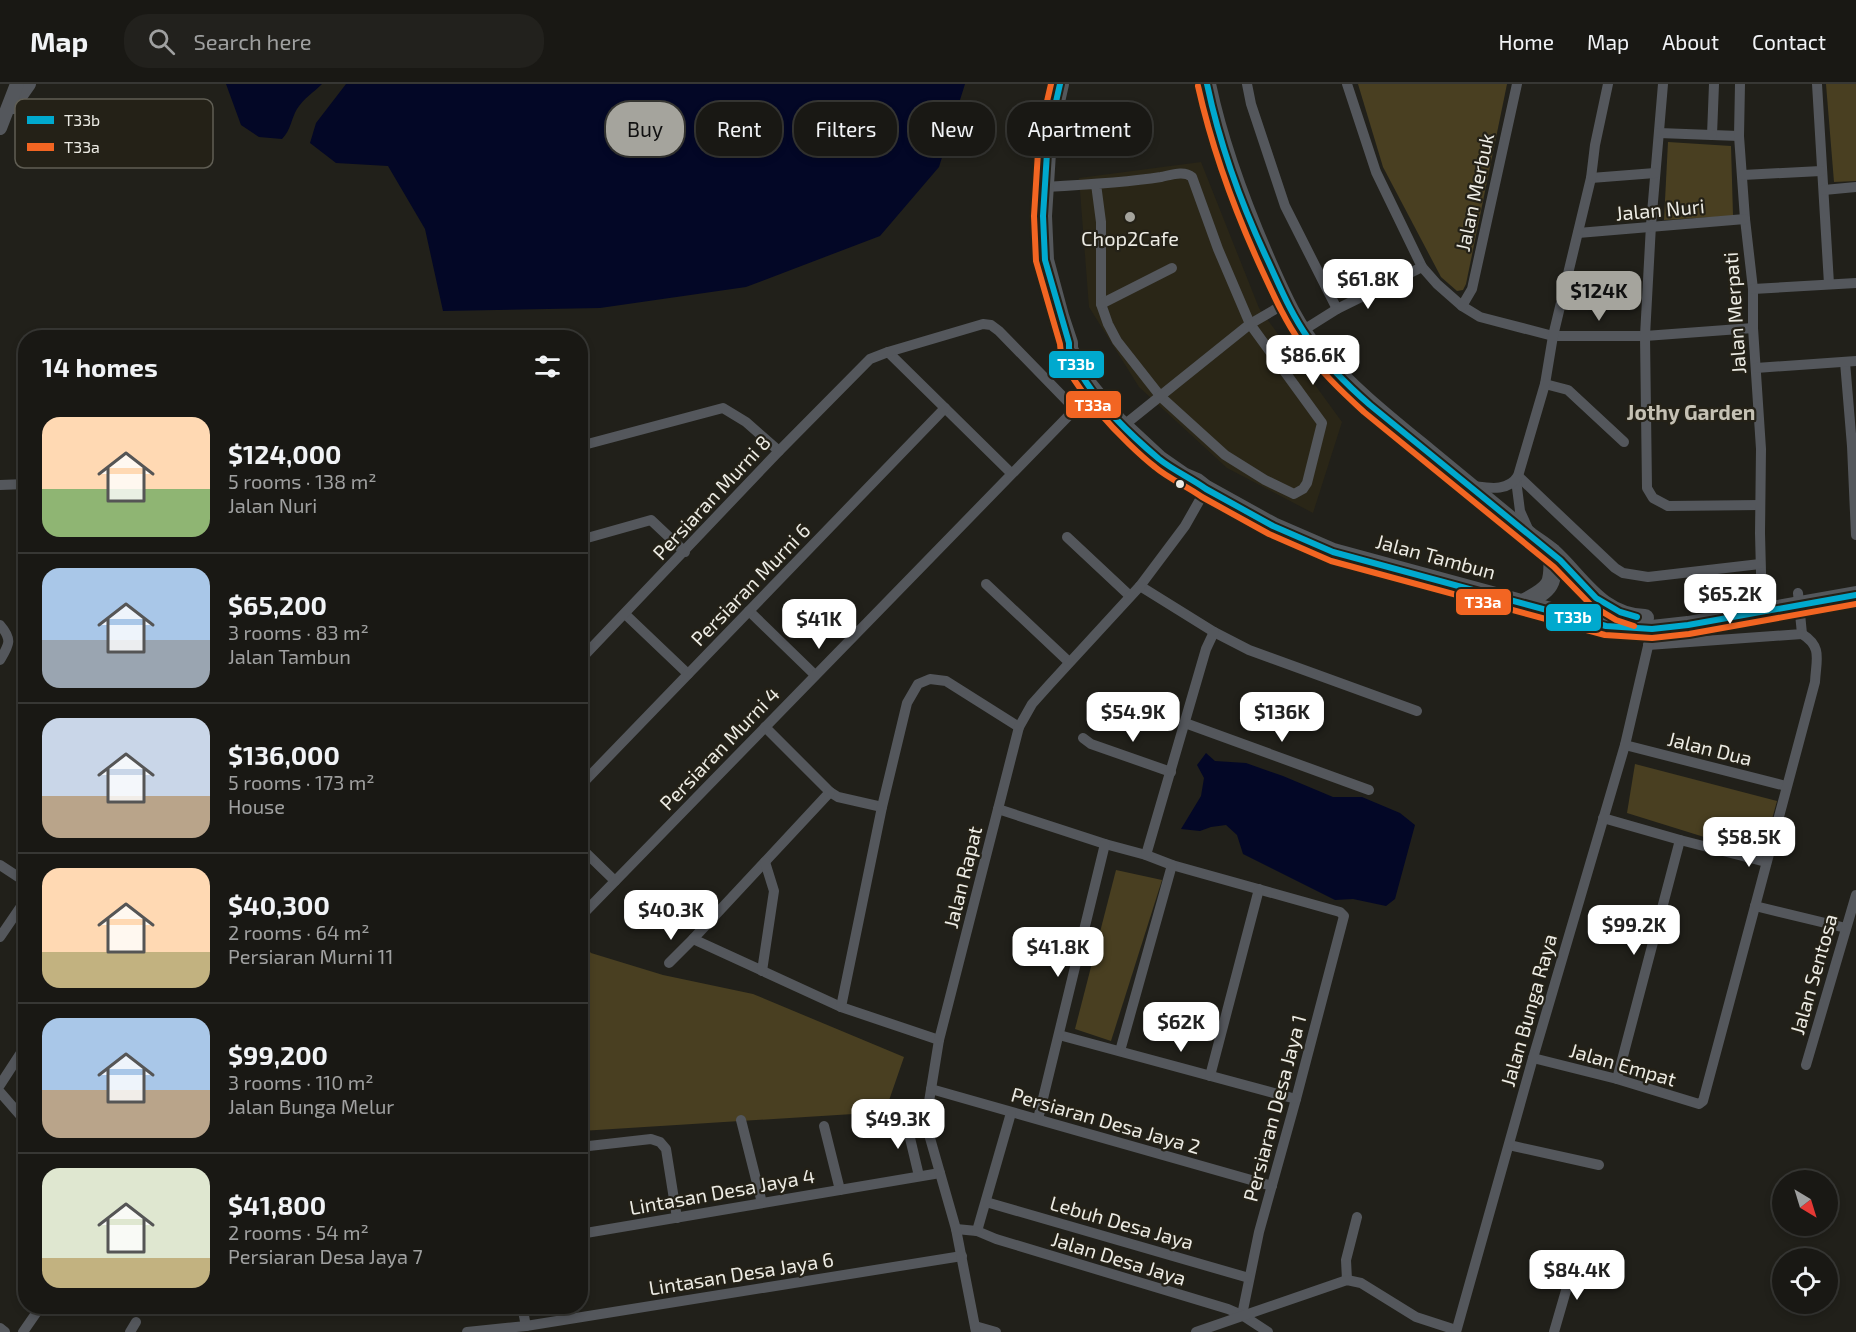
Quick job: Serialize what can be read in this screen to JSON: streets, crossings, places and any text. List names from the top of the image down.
{
  "streets": {
    "main road": ["Jalan Tambun"],
    "street": [
      "Jalan Merbuk",
      "Jalan Nuri",
      "Jalan Merpati",
      "Persiaran Murni 8",
      "Persiaran Murni 6",
      "Persiaran Murni 4",
      "Jalan Dua",
      "Jalan Rapat",
      "Jalan Sentosa",
      "Jalan Bunga Raya",
      "Jalan Empat",
      "Persiaran Desa Jaya 1",
      "Persiaran Desa Jaya 2",
      "Lintasan Desa Jaya 4",
      "Lebuh Desa Jaya",
      "Jalan Desa Jaya",
      "Lintasan Desa Jaya 6"
    ]
  },
  "crossings": [
    ["Jalan Nuri", "Jalan Merpati"],
    ["Jalan Merpati", "Jalan Tambun"],
    ["Jalan Tambun", "Jalan Rapat"],
    ["Jalan Tambun", "Jalan Bunga Raya"],
    ["Jalan Dua", "Jalan Bunga Raya"],
    ["Jalan Rapat", "Persiaran Desa Jaya 2"],
    ["Jalan Rapat", "Lintasan Desa Jaya 4"],
    ["Jalan Rapat", "Jalan Desa Jaya"],
    ["Jalan Rapat", "Lintasan Desa Jaya 6"],
    ["Jalan Bunga Raya", "Jalan Empat"],
    ["Persiaran Desa Jaya 1", "Persiaran Desa Jaya 2"],
    ["Persiaran Desa Jaya 1", "Lebuh Desa Jaya"],
    ["Persiaran Desa Jaya 1", "Jalan Desa Jaya"]
  ],
  "districts": ["Jothy Garden"],
  "places": ["Chop2Cafe"],
  "lines": ["transit line T33b", "transit line T33a"],
  "legend": ["T33b", "T33a"],
  "north": "bottom right",
  "page": {
    "header": "Map",
    "search": "Search here",
    "nav": [
      "Home",
      "Map",
      "About",
      "Contact"
    ],
    "chip": [
      "Buy",
      "Rent",
      "Filters",
      "New",
      "Apartment"
    ],
    "price": [
      "$61.8K",
      "$124K",
      "$86.6K",
      "$65.2K",
      "$41K",
      "$54.9K",
      "$136K",
      "$58.5K",
      "$40.3K",
      "$99.2K",
      "$41.8K",
      "$62K",
      "$49.3K",
      "$84.4K"
    ],
    "heading": "14 homes",
    "list": [
      {
        "name": "$124,000",
        "note": "5 rooms · 138 m² · Jalan Nuri"
      },
      {
        "name": "$65,200",
        "note": "3 rooms · 83 m² · Jalan Tambun"
      },
      {
        "name": "$136,000",
        "note": "5 rooms · 173 m² · House"
      },
      {
        "name": "$40,300",
        "note": "2 rooms · 64 m² · Persiaran Murni 11"
      },
      {
        "name": "$99,200",
        "note": "3 rooms · 110 m² · Jalan Bunga Melur"
      },
      {
        "name": "$41,800",
        "note": "2 rooms · 54 m² · Persiaran Desa Jaya 7"
      }
    ]
  }
}
